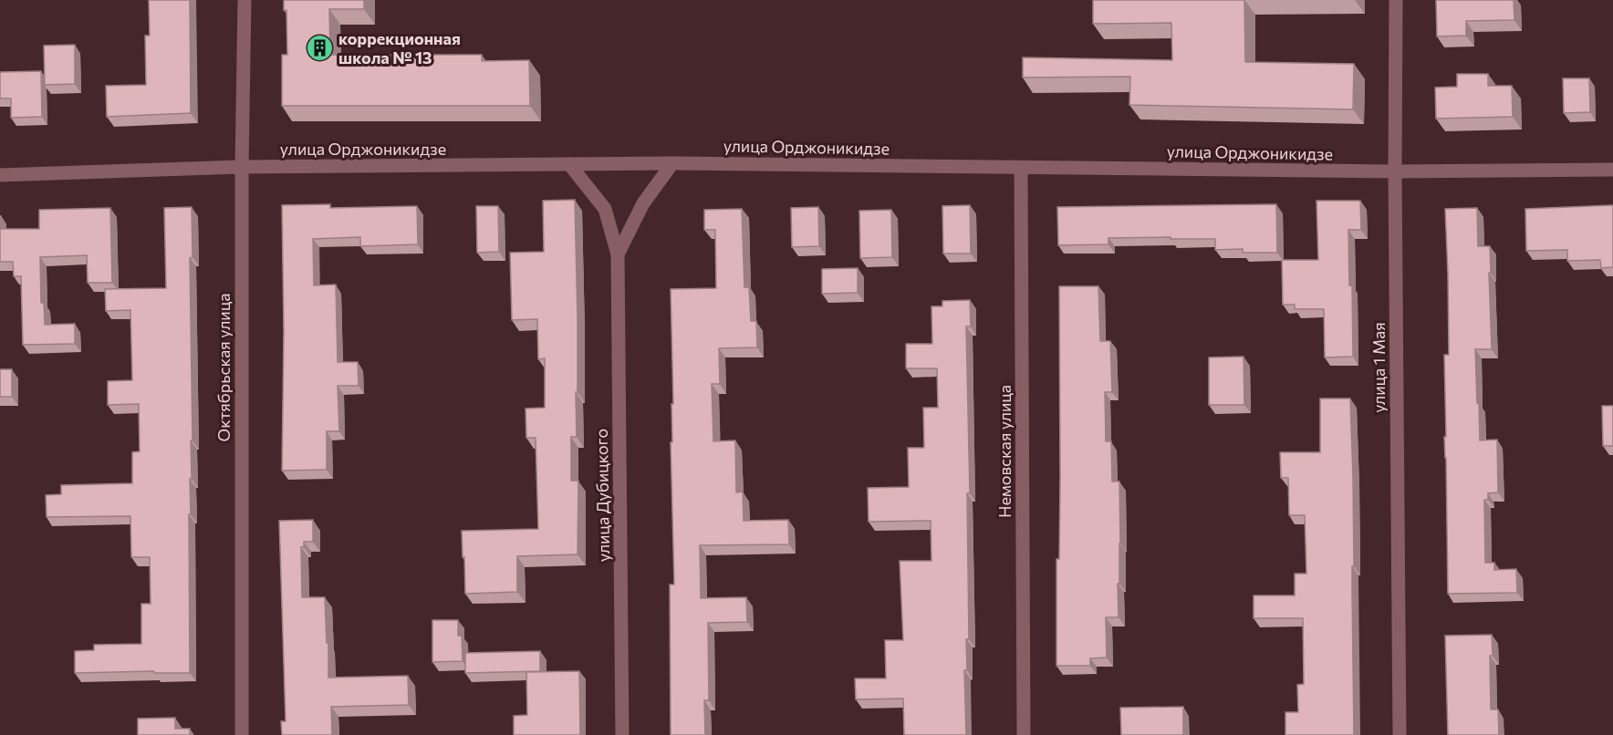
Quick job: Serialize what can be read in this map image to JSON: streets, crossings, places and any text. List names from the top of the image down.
{
  "streets": {
    "street": [
      "улица Орджоникидзе",
      "Октябрьская улица",
      "улица 1 Мая",
      "Немовская улица",
      "улица Дубицкого"
    ]
  },
  "crossings": [
    ["улица Орджоникидзе", "Октябрьская улица"],
    ["улица Орджоникидзе", "улица 1 Мая"],
    ["улица Орджоникидзе", "Немовская улица"],
    ["улица Орджоникидзе", "улица Дубицкого"]
  ],
  "places": {
    "building": ["коррекционная школа № 13"]
  }
}
